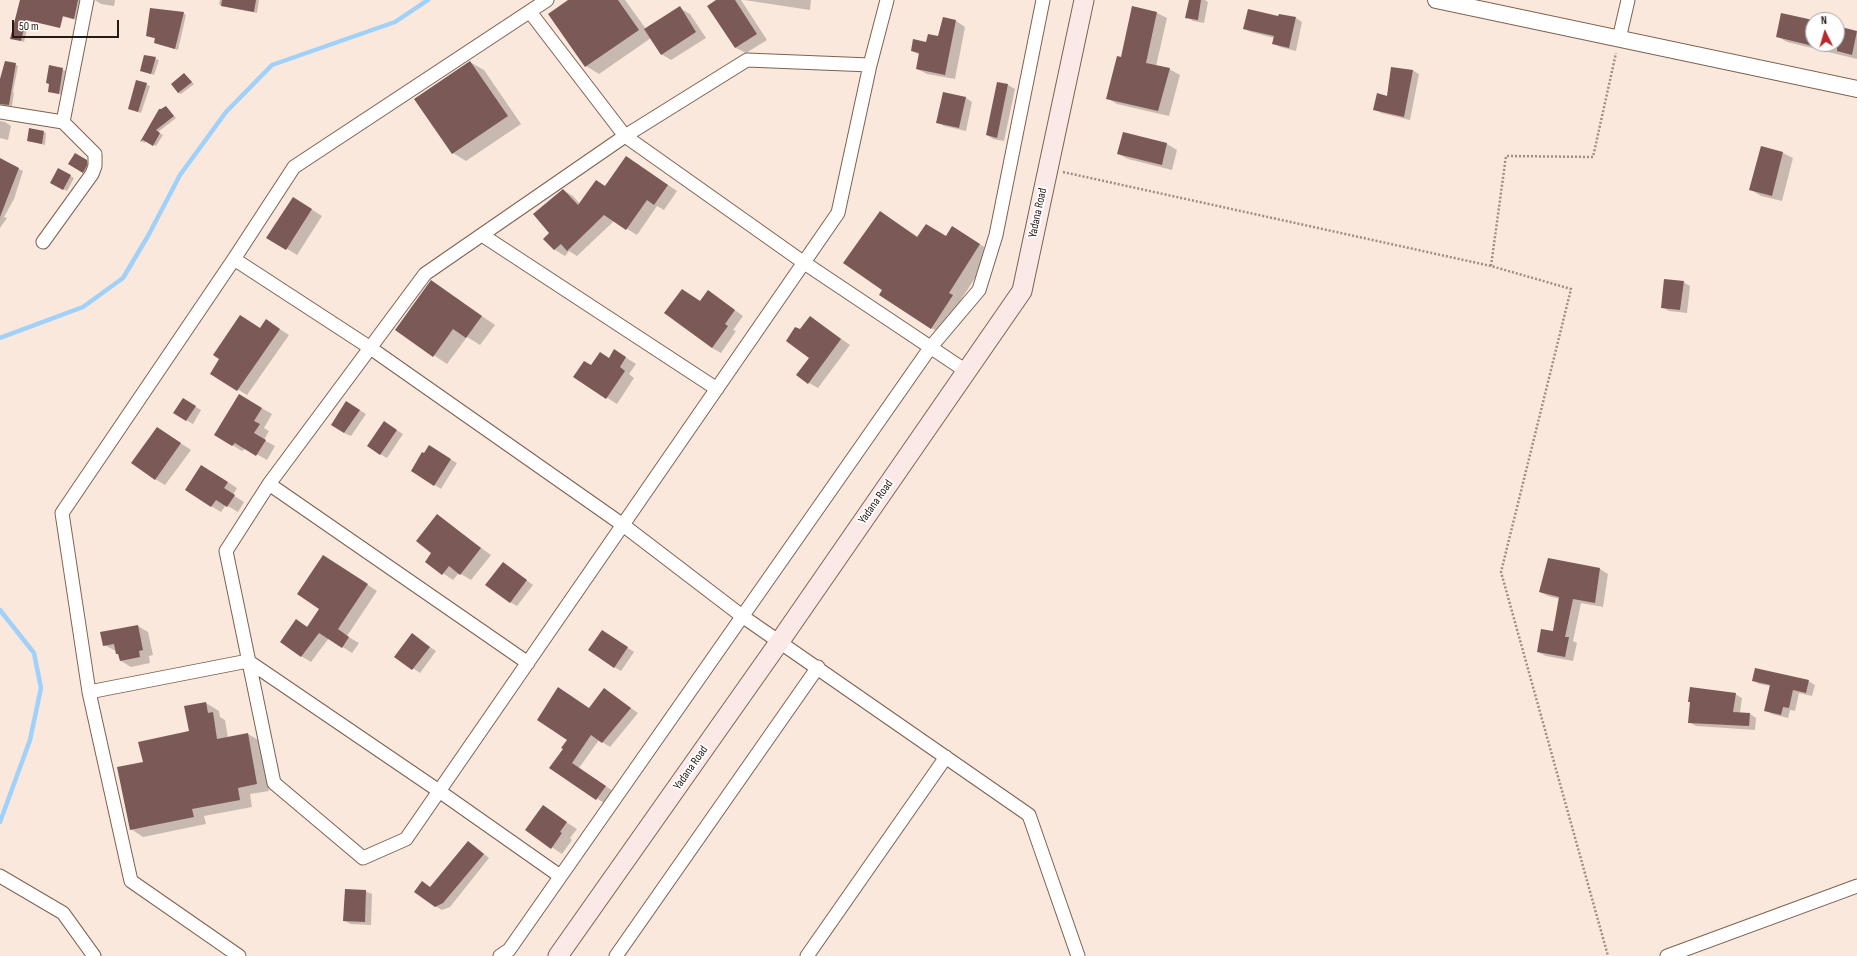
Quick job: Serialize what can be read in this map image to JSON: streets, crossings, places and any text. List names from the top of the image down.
{
  "streets": {
    "main road": ["Yadana Road"]
  },
  "scale_bar": "50 m",
  "north": "top"
}
